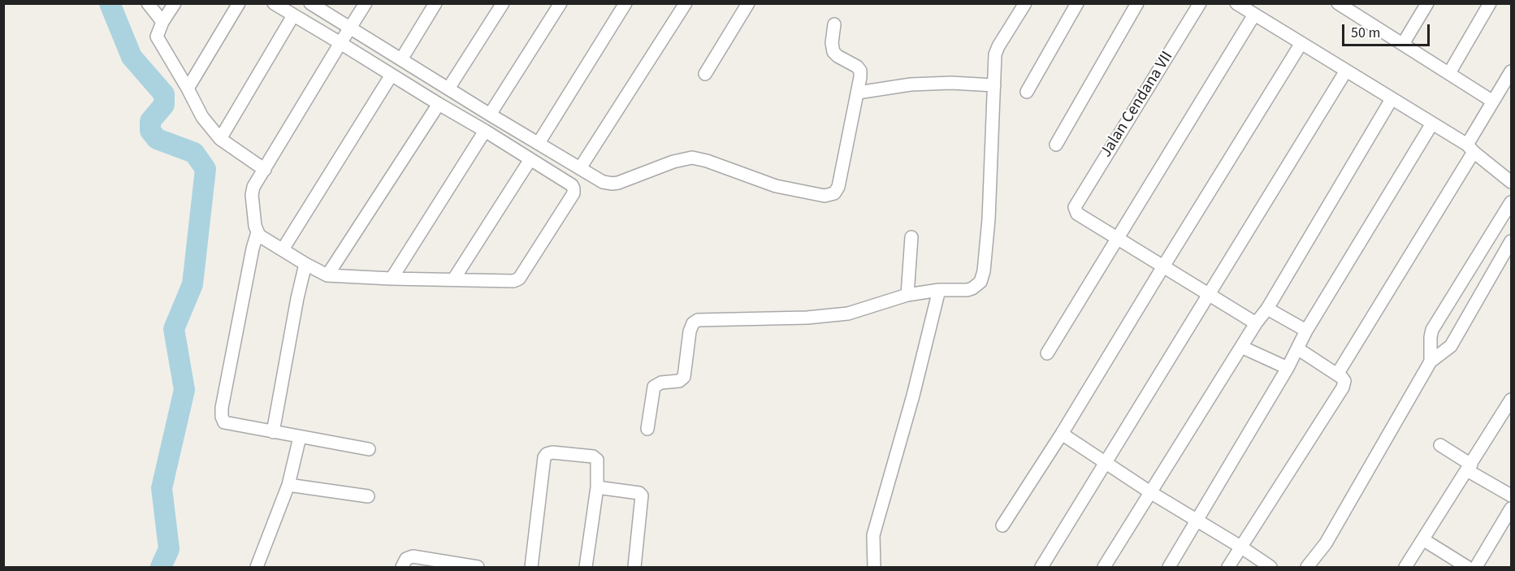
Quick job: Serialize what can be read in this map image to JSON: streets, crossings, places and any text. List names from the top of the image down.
{
  "streets": {
    "street": ["Jalan Cendana VII"]
  },
  "scale_bar": "50 m"
}
